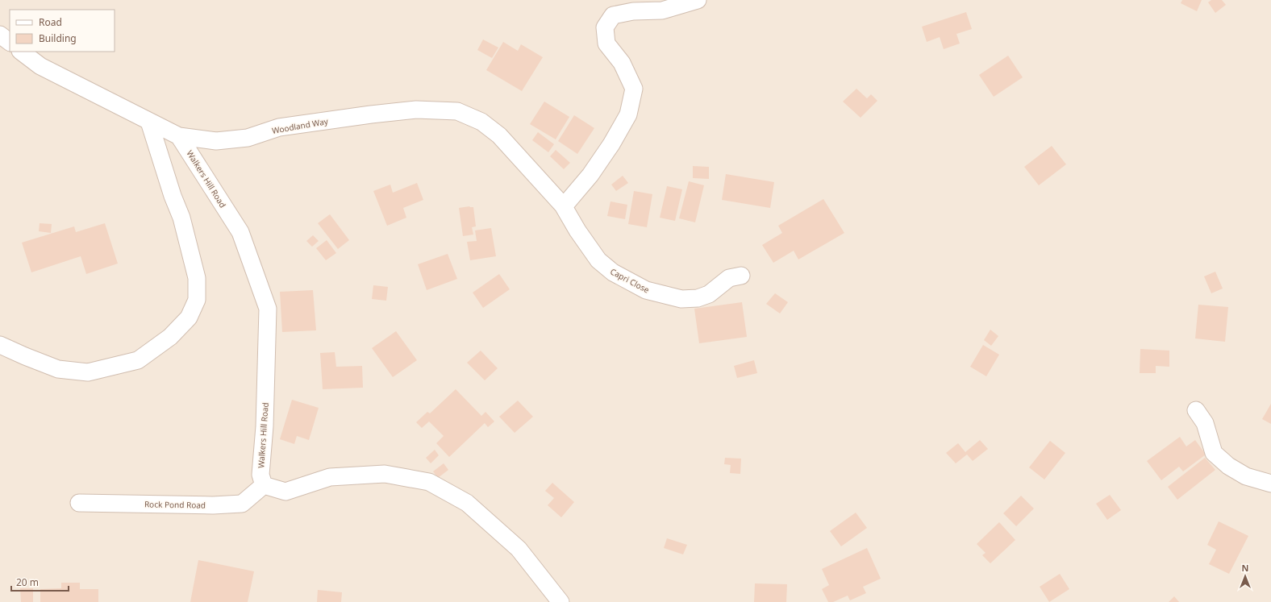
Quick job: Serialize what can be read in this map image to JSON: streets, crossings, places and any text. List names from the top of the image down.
{
  "streets": {
    "street": [
      "Woodland Way",
      "Walkers Hill Road",
      "Capri Close",
      "Rock Pond Road"
    ]
  },
  "crossings": [
    ["Woodland Way", "Walkers Hill Road"],
    ["Woodland Way", "Capri Close"],
    ["Walkers Hill Road", "Rock Pond Road"]
  ],
  "legend": ["Road", "Building"],
  "scale_bar": "20 m",
  "north": "top"
}
